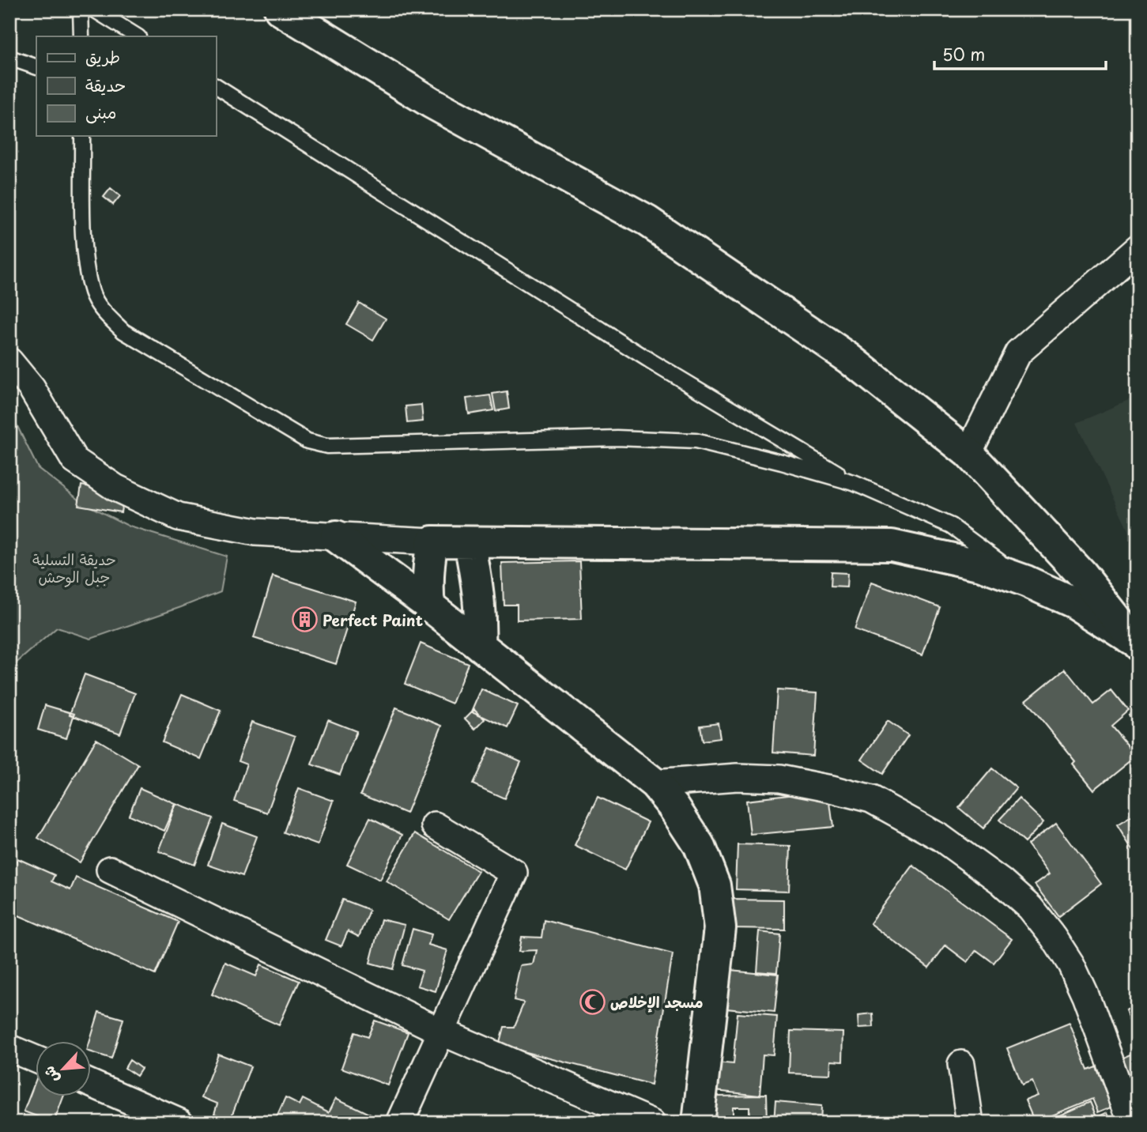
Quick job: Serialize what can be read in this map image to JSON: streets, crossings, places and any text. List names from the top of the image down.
{
  "parks": ["حديقة التسلية جبل الوحش"],
  "places": {
    "building": ["Perfect Paint"],
    "mosque": ["مسجد الإخلاص"]
  },
  "legend": ["طريق", "حديقة", "مبنى"],
  "scale_bar": "50 m",
  "north": "bottom left"
}
